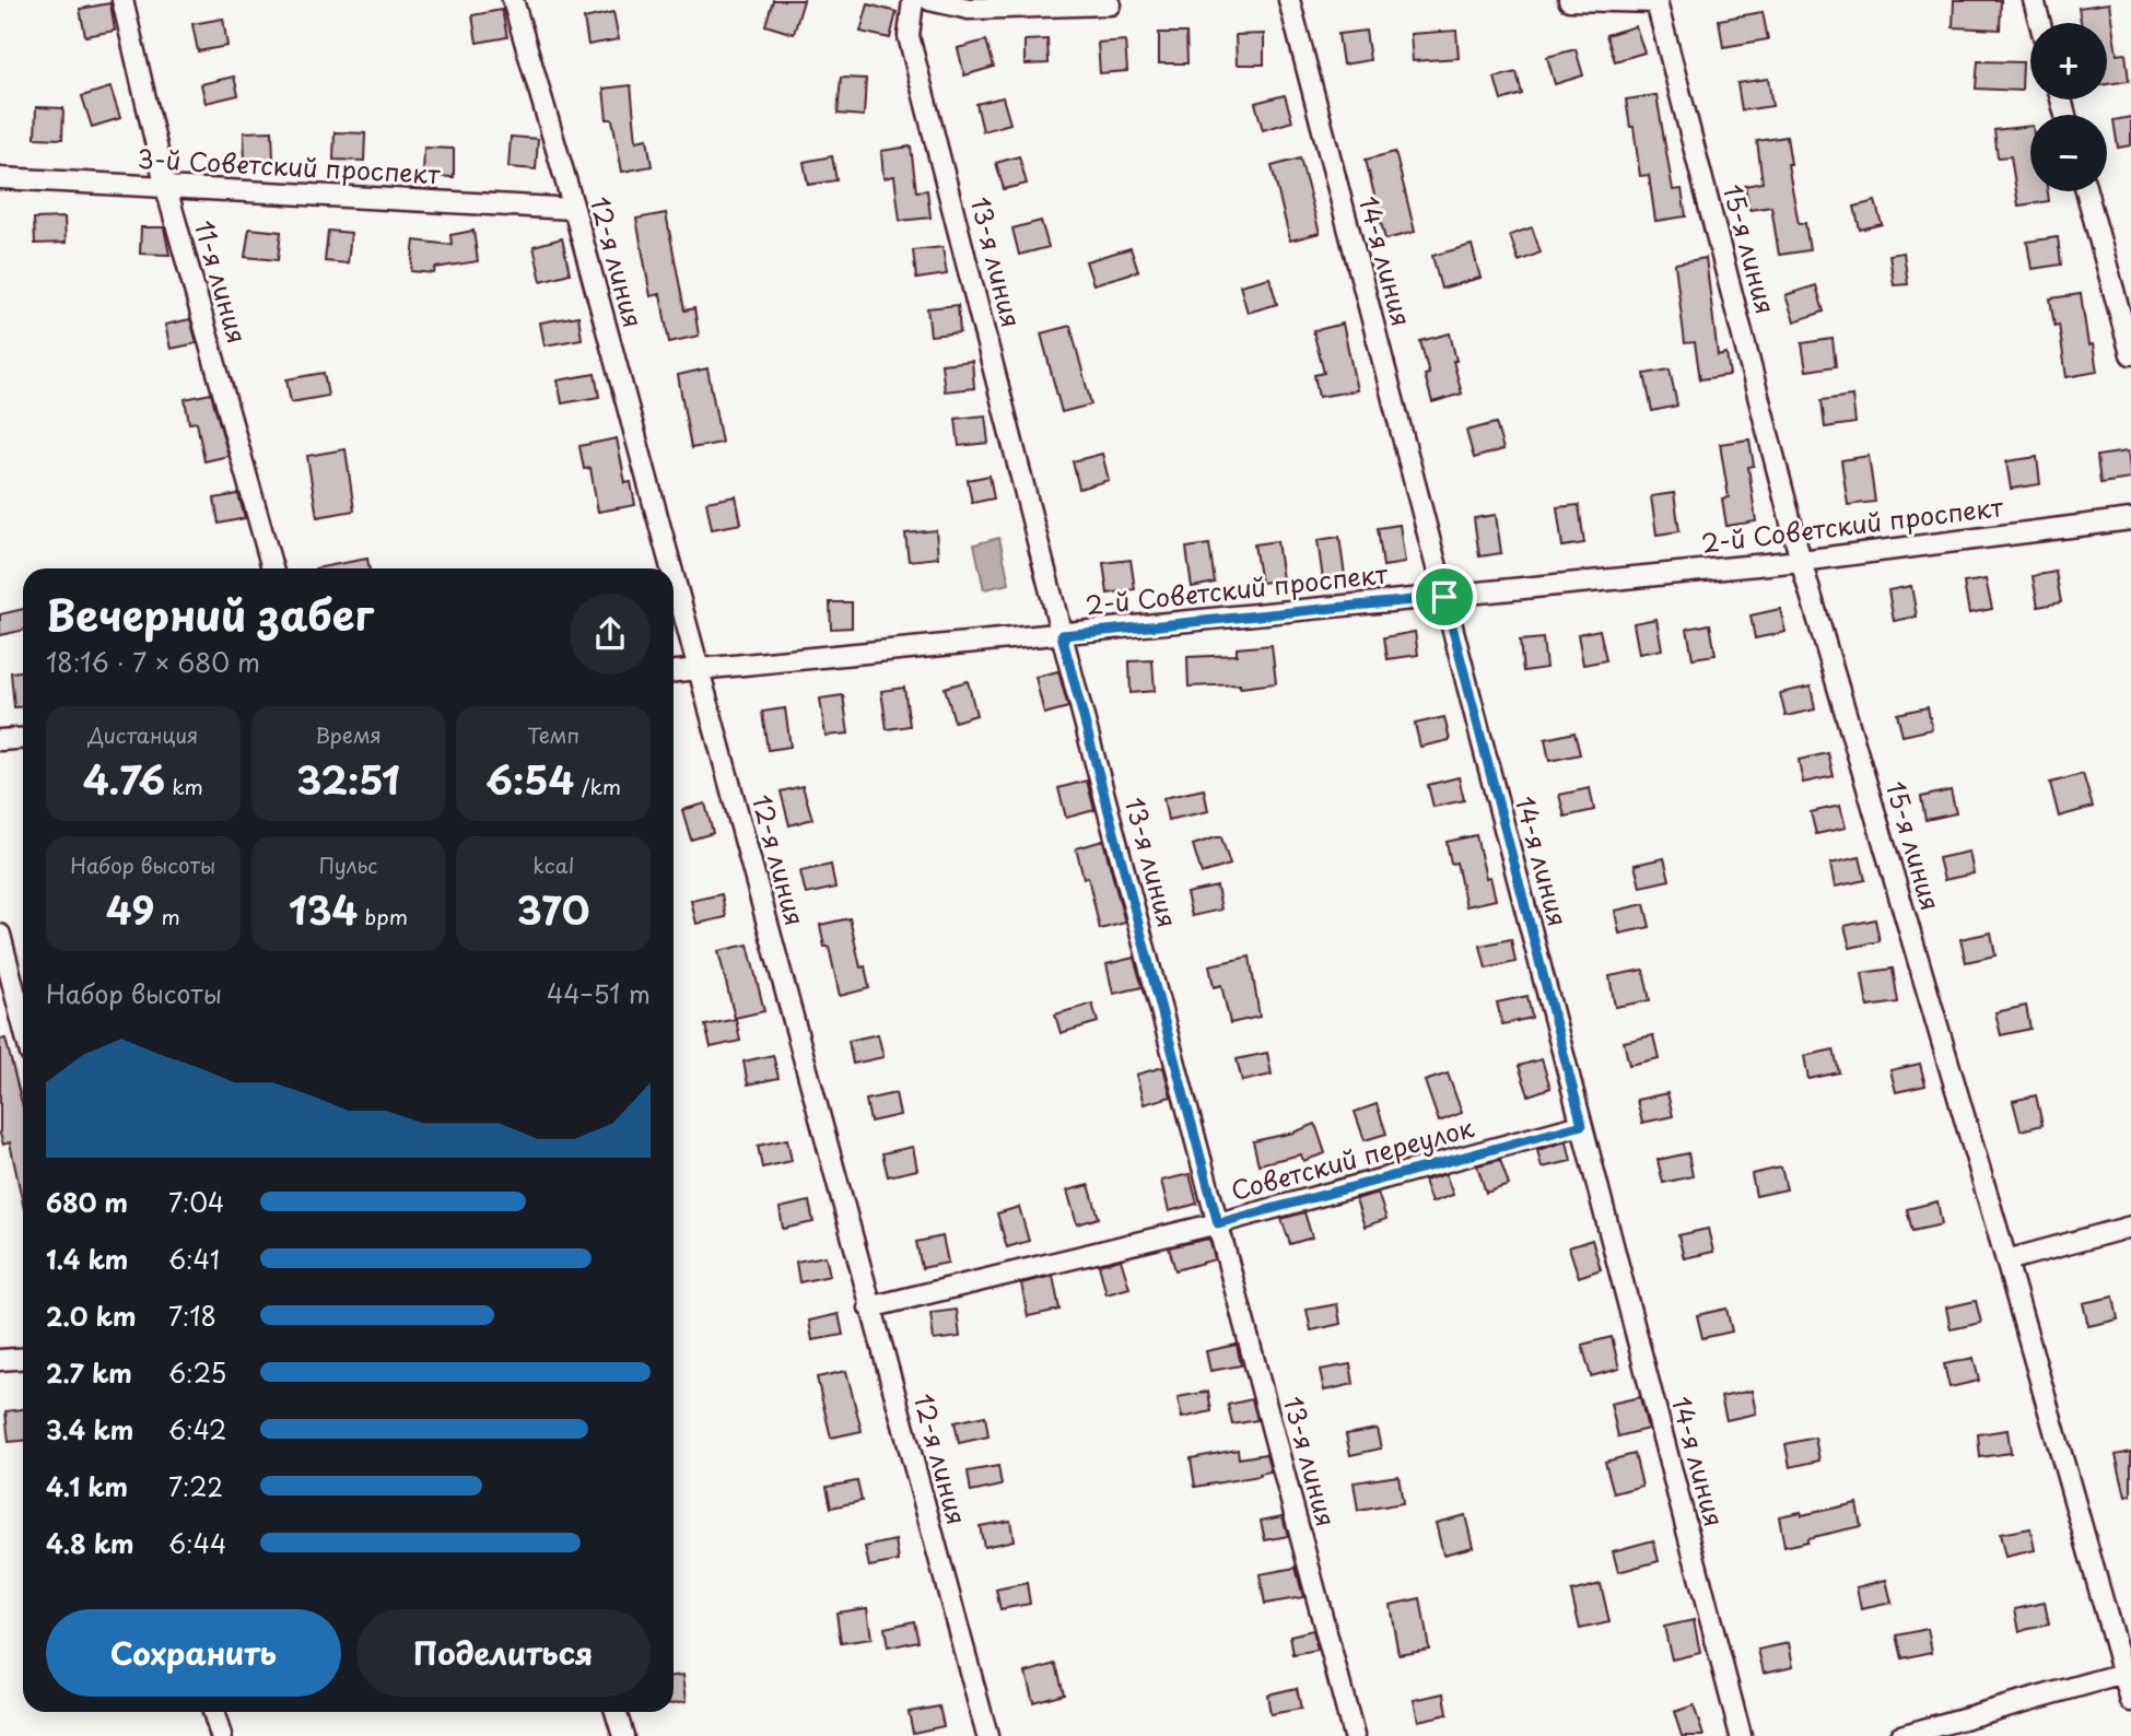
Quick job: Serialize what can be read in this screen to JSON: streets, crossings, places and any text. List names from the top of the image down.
{
  "streets": {
    "street": [
      "3-й Советский проспект",
      "15-я линия",
      "14-я линия",
      "12-я линия",
      "13-я линия",
      "11-я линия",
      "2-й Советский проспект",
      "Советский переулок"
    ]
  },
  "crossings": [
    ["3-й Советский проспект", "12-я линия"],
    ["3-й Советский проспект", "11-я линия"],
    ["15-я линия", "2-й Советский проспект"],
    ["14-я линия", "2-й Советский проспект"],
    ["14-я линия", "Советский переулок"],
    ["12-я линия", "2-й Советский проспект"],
    ["12-я линия", "Советский переулок"],
    ["13-я линия", "2-й Советский проспект"],
    ["13-я линия", "Советский переулок"]
  ],
  "page": {
    "map_buttons": ["+", "−"],
    "heading": ["Вечерний забег", "18:16 · 7 × 680 m"],
    "stats": [
      ["Дистанция", "4.76 km"],
      ["Время", "32:51"],
      ["Темп", "6:54 /km"],
      ["Набор высоты", "49 m"],
      ["Пульс", "134 bpm"],
      ["kcal", "370"]
    ],
    "chart": ["Набор высоты", "44–51 m"],
    "list": [
      {
        "name": "680 m",
        "note": "7:04"
      },
      {
        "name": "1.4 km",
        "note": "6:41"
      },
      {
        "name": "2.0 km",
        "note": "7:18"
      },
      {
        "name": "2.7 km",
        "note": "6:25"
      },
      {
        "name": "3.4 km",
        "note": "6:42"
      },
      {
        "name": "4.1 km",
        "note": "7:22"
      },
      {
        "name": "4.8 km",
        "note": "6:44"
      }
    ],
    "buttons": ["Сохранить", "Поделиться"]
  }
}
